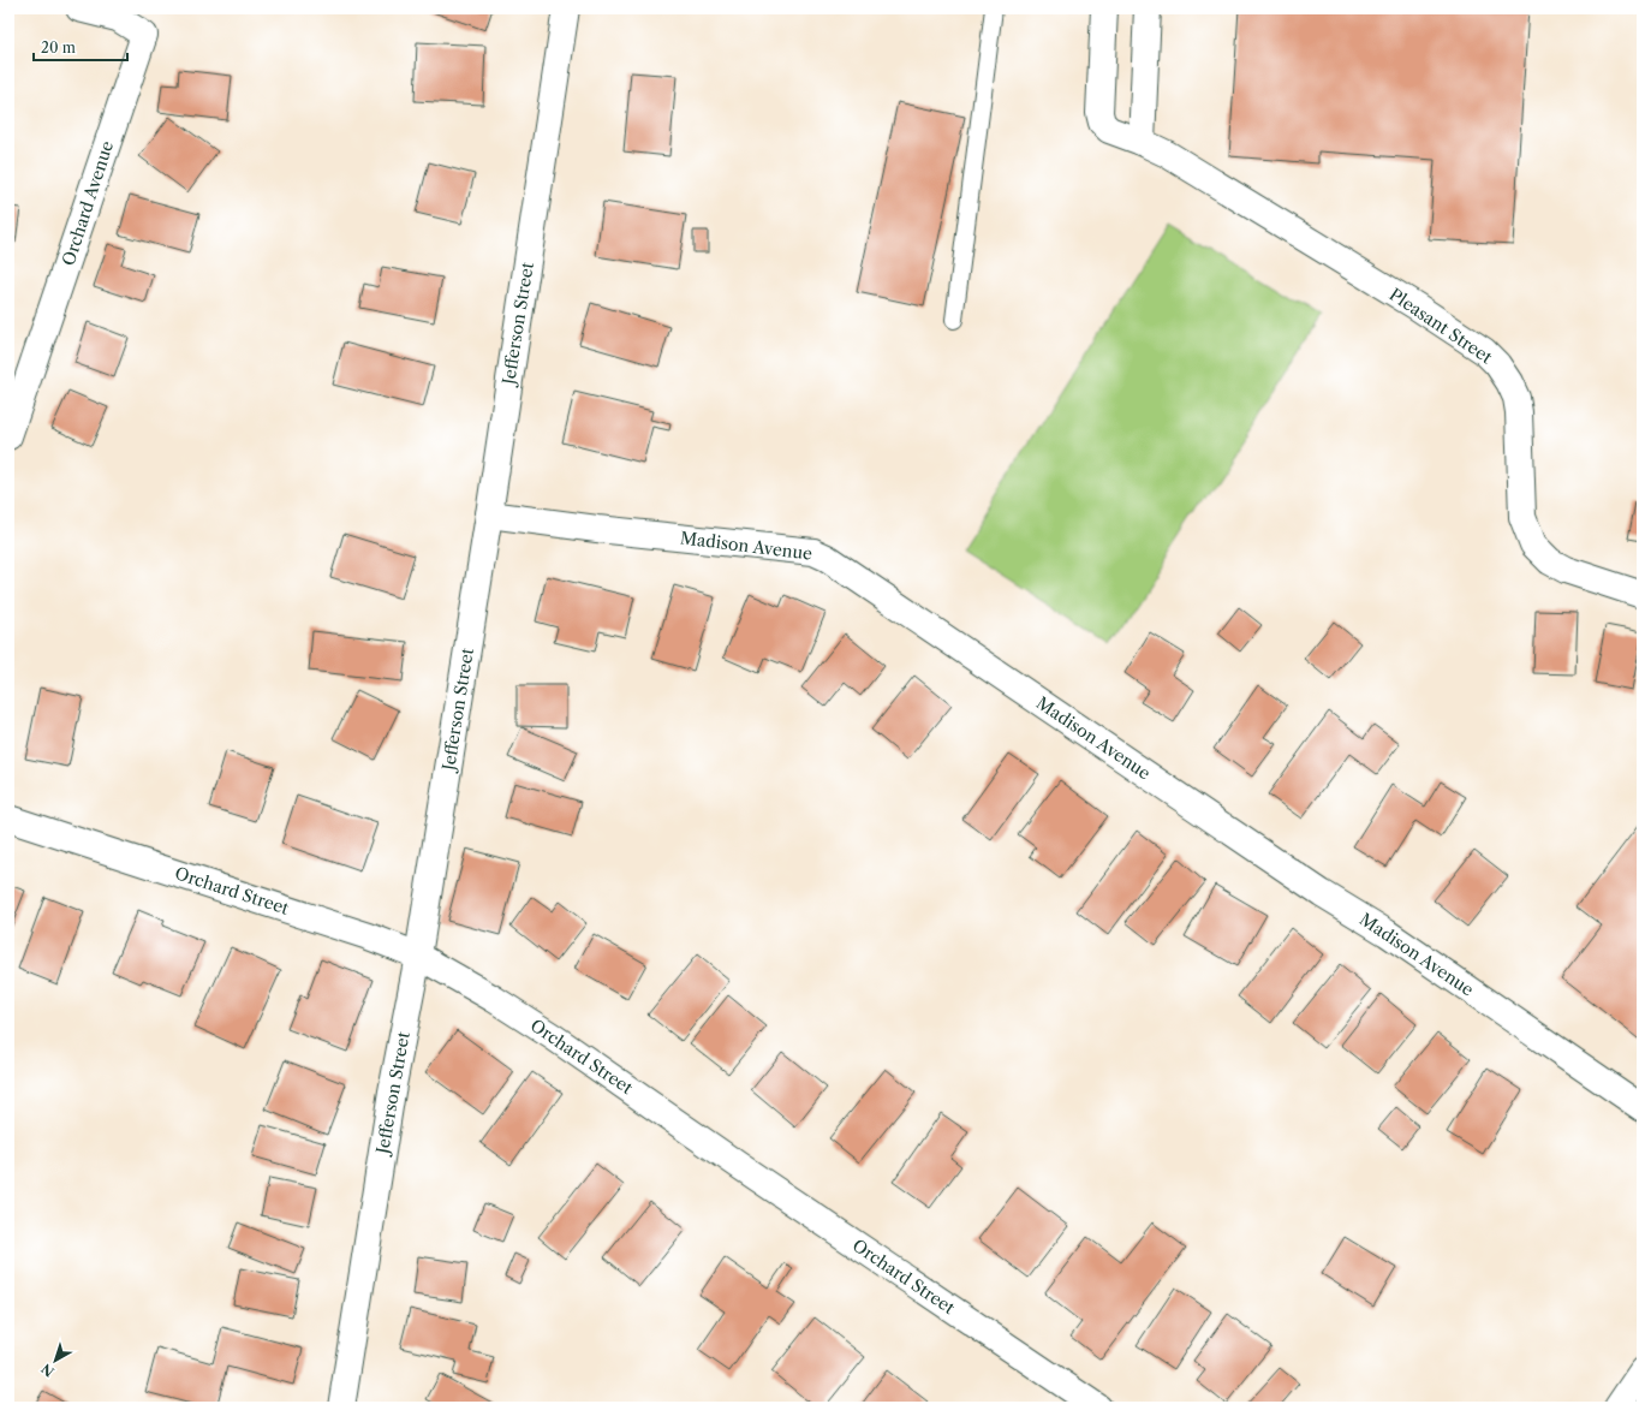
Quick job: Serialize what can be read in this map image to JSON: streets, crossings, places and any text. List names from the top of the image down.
{
  "streets": {
    "street": [
      "Orchard Avenue",
      "Jefferson Street",
      "Pleasant Street",
      "Madison Avenue",
      "Orchard Street"
    ]
  },
  "crossings": [
    ["Jefferson Street", "Madison Avenue"],
    ["Jefferson Street", "Orchard Street"]
  ],
  "scale_bar": "20 m",
  "north": "bottom left"
}
